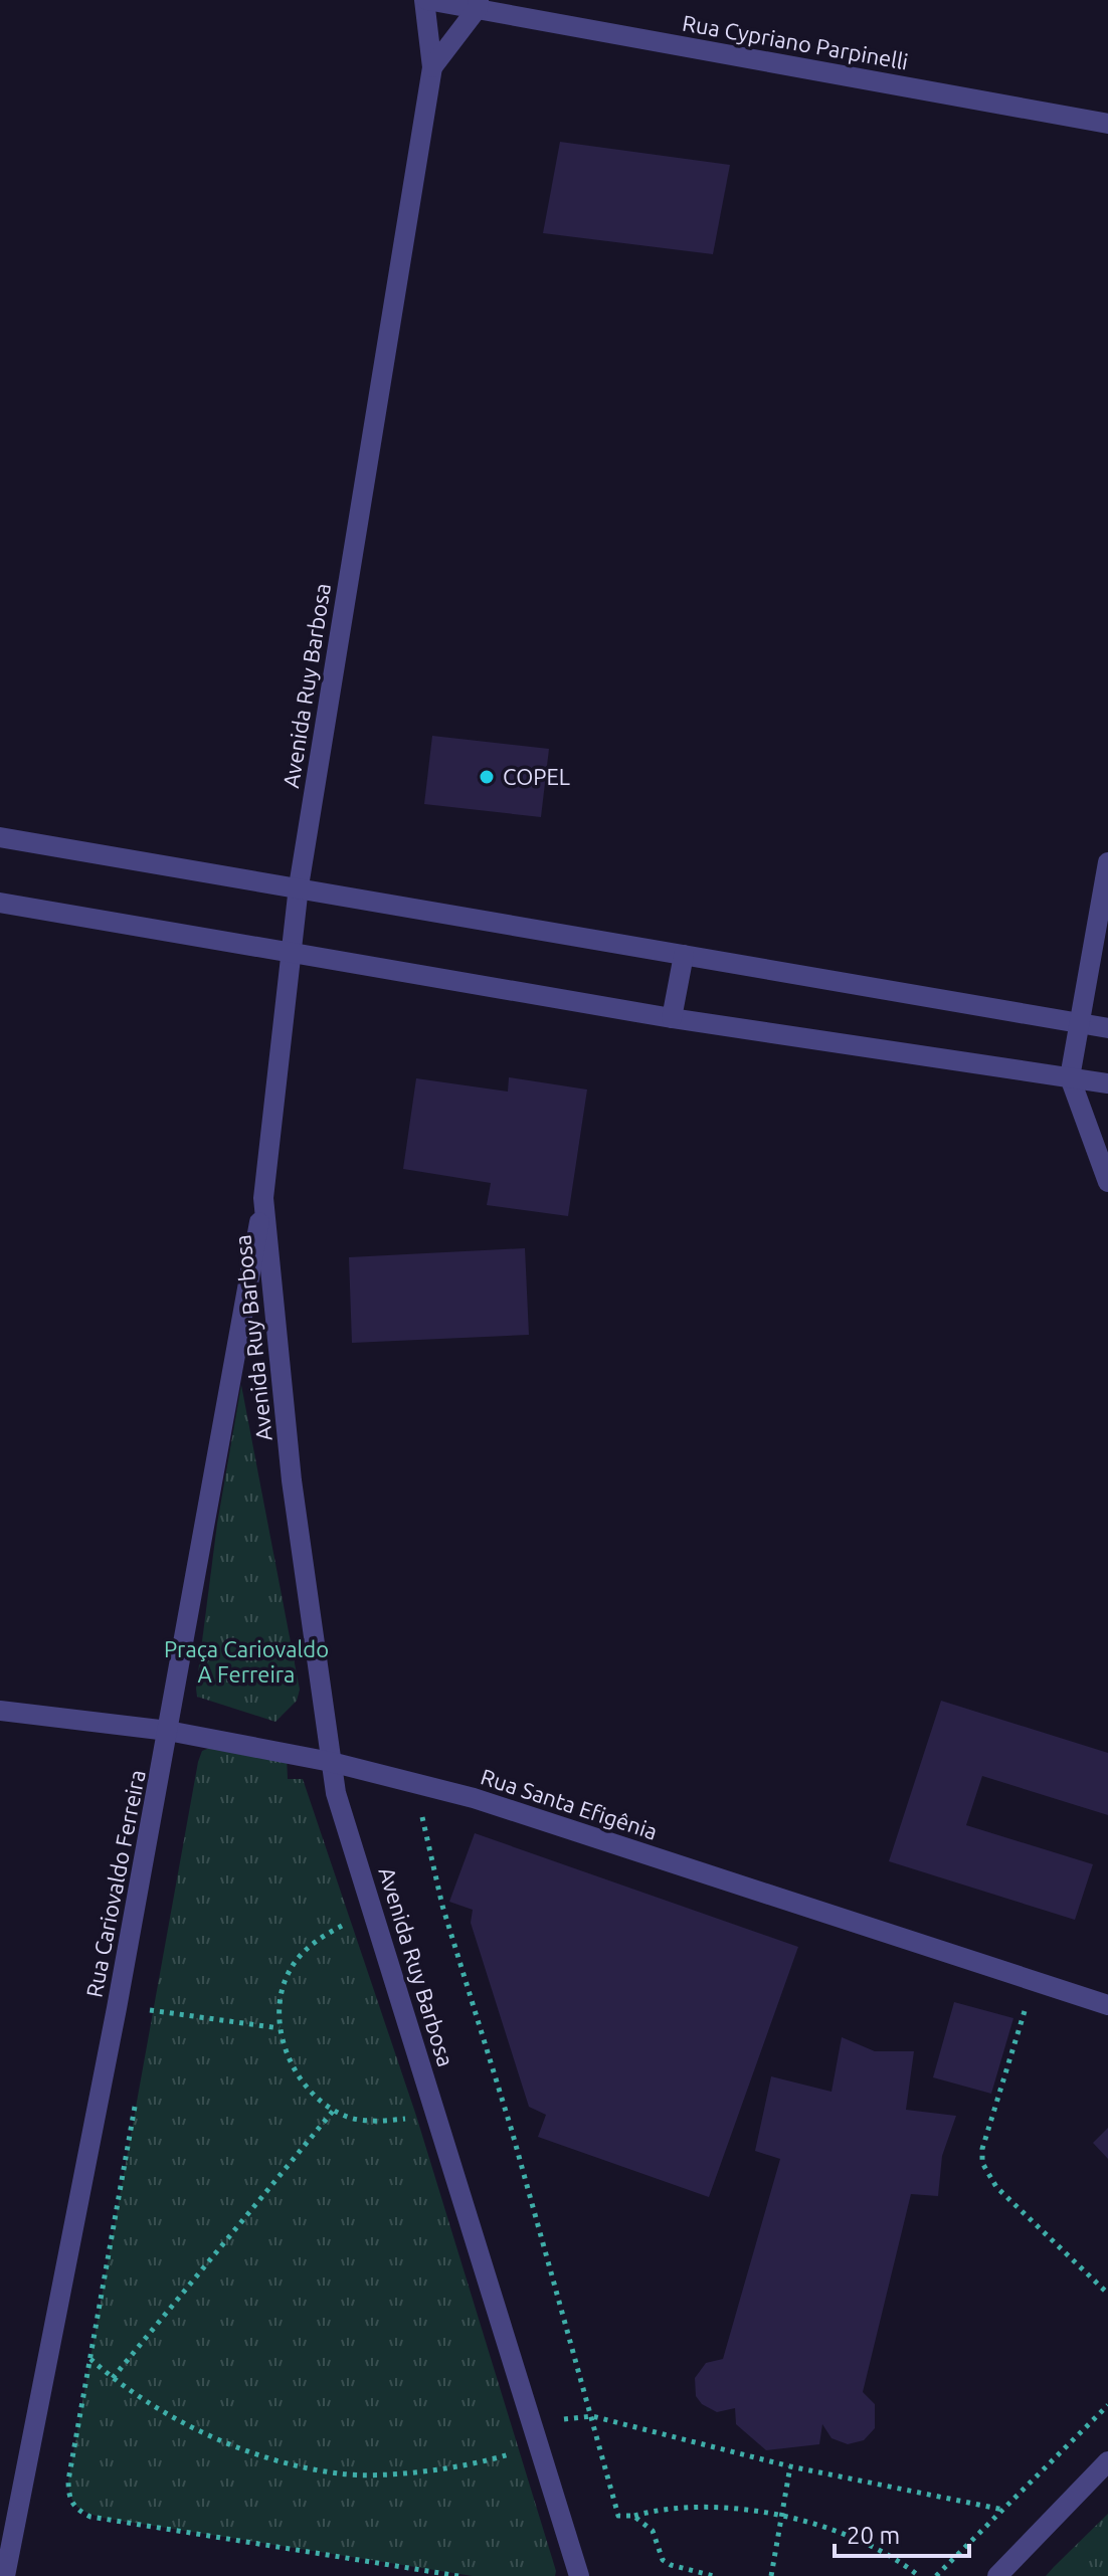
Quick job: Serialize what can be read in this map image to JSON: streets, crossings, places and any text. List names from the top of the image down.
{
  "streets": {
    "street": [
      "Rua Cypriano Parpinelli",
      "Avenida Ruy Barbosa",
      "Rua Santa Efigênia",
      "Rua Cariovaldo Ferreira"
    ]
  },
  "crossings": [
    ["Rua Cypriano Parpinelli", "Avenida Ruy Barbosa"],
    ["Avenida Ruy Barbosa", "Rua Santa Efigênia"],
    ["Avenida Ruy Barbosa", "Rua Cariovaldo Ferreira"],
    ["Rua Santa Efigênia", "Rua Cariovaldo Ferreira"]
  ],
  "parks": ["Praça Cariovaldo A Ferreira"],
  "places": ["COPEL"],
  "scale_bar": "20 m"
}
